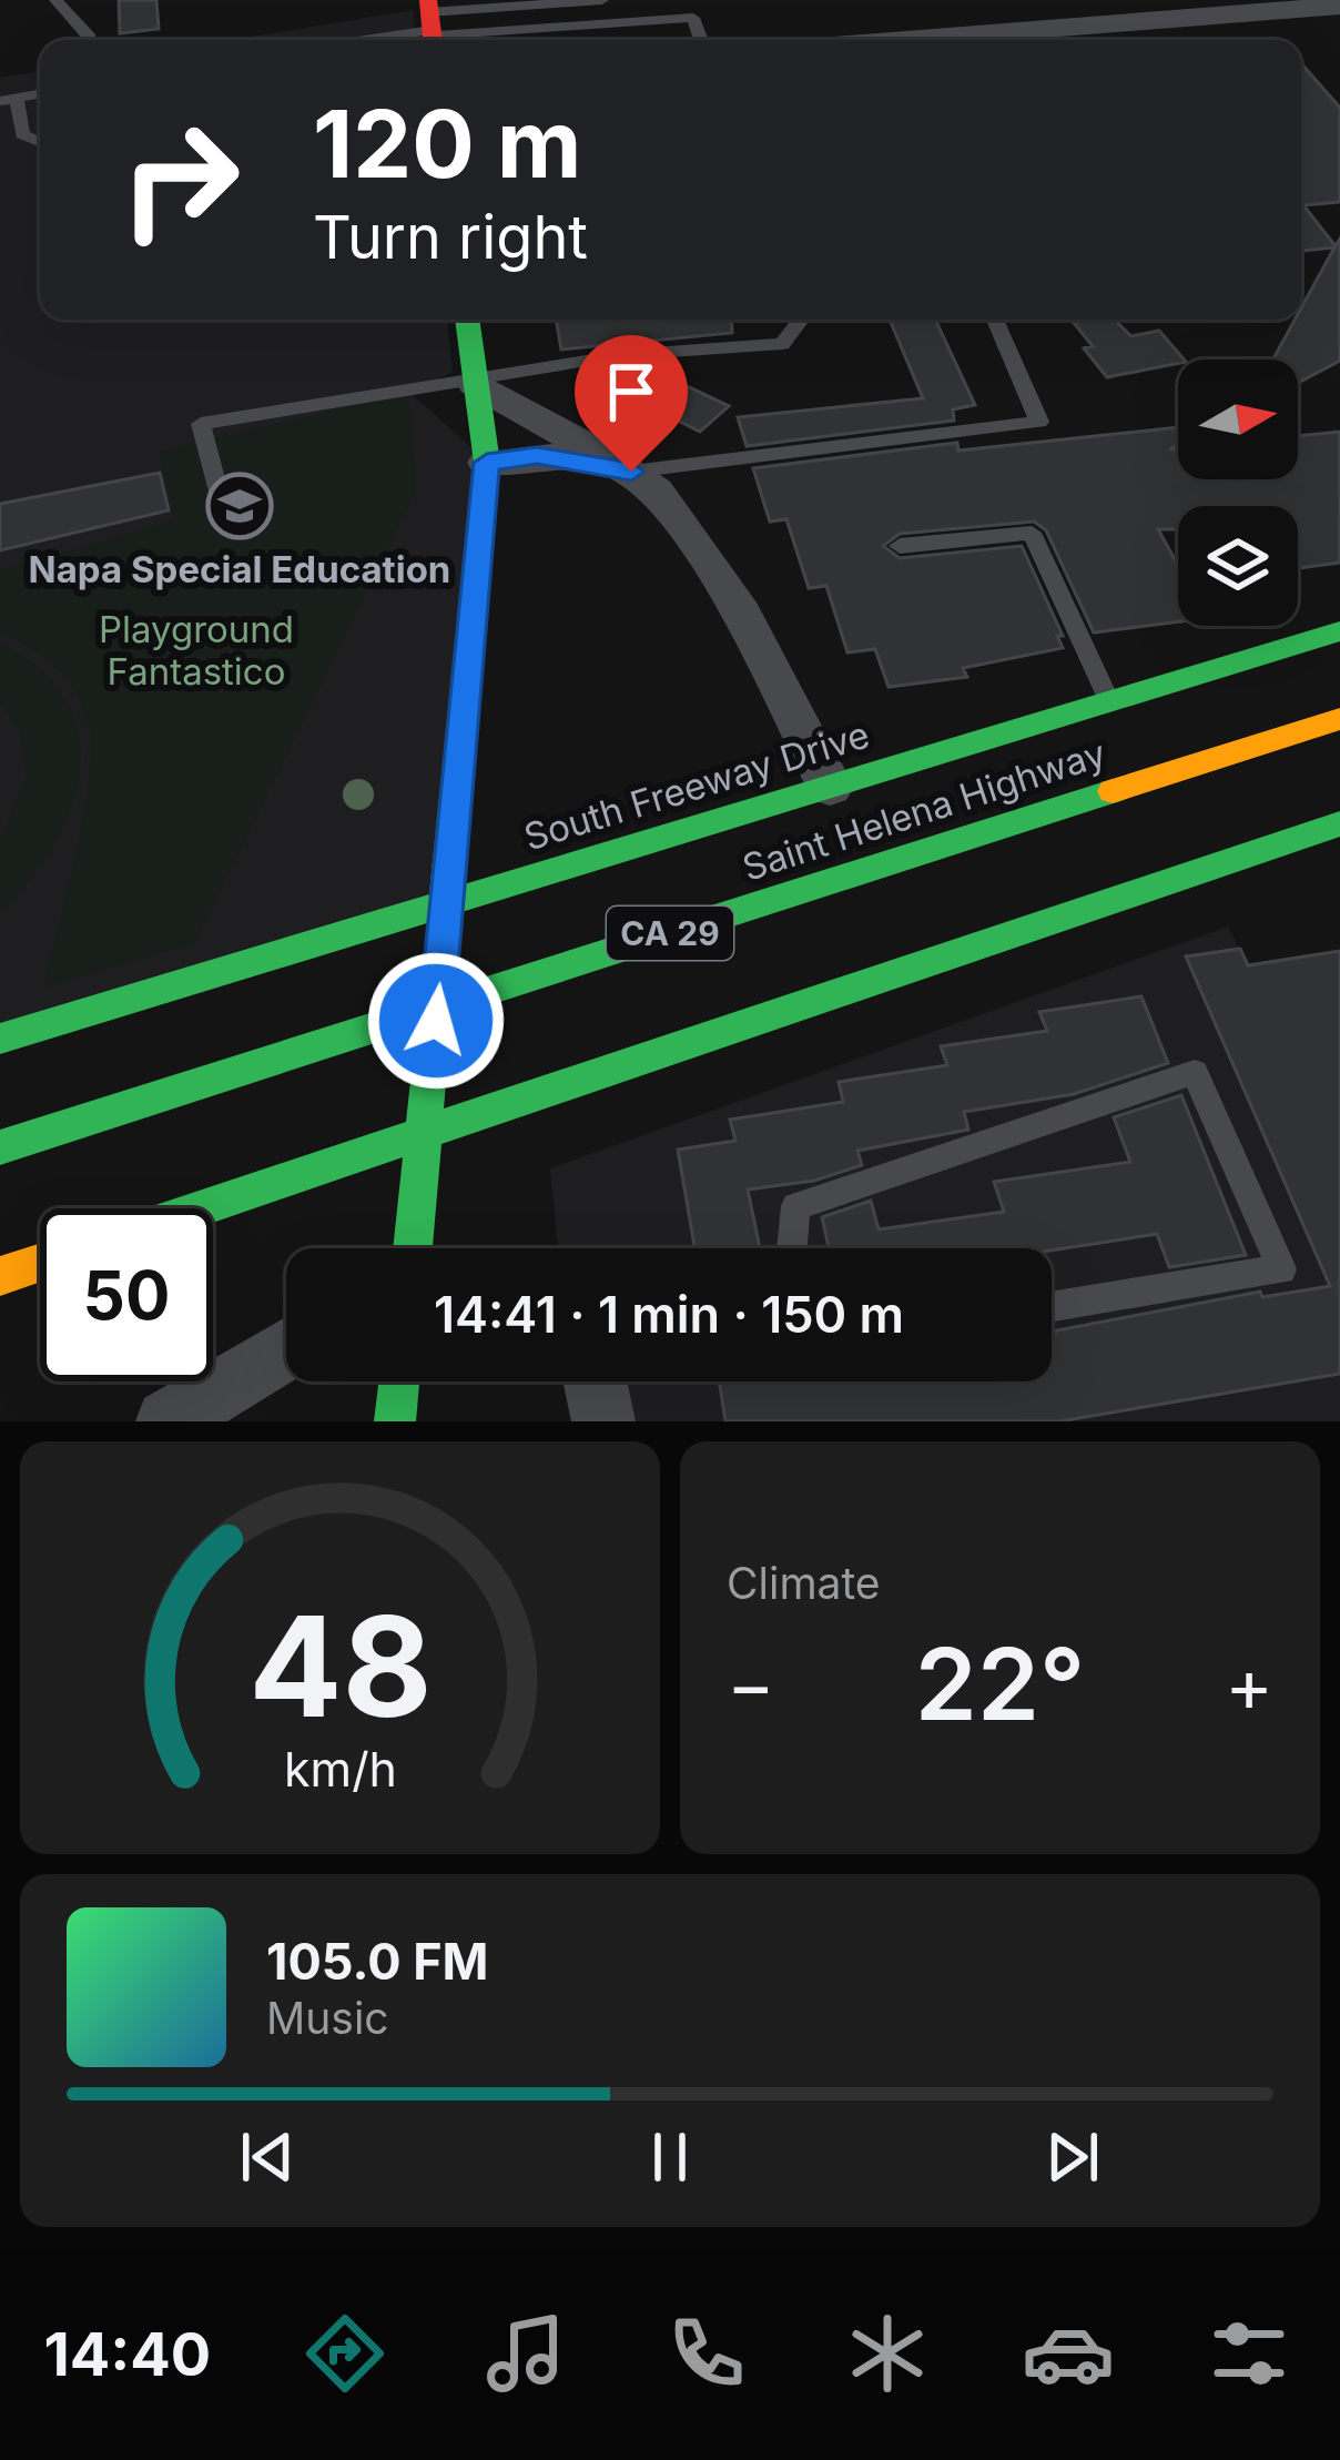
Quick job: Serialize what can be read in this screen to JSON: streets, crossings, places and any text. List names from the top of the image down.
{
  "streets": {
    "main road": ["South Freeway Drive", "Saint Helena Highway", "CA 29"]
  },
  "parks": ["Playground Fantastico"],
  "places": {
    "school or university": ["Napa Special Education"]
  },
  "north": "right",
  "page": {
    "turn": ["120 m", "Turn right"],
    "limit": "50",
    "trip": "14:41 · 1 min · 150 m",
    "tile": "Climate",
    "heat": ["−", "22°", "+"],
    "song": ["105.0 FM", "Music"],
    "tabs": "14:40",
    "gauge": ["48", "km/h"]
  }
}
